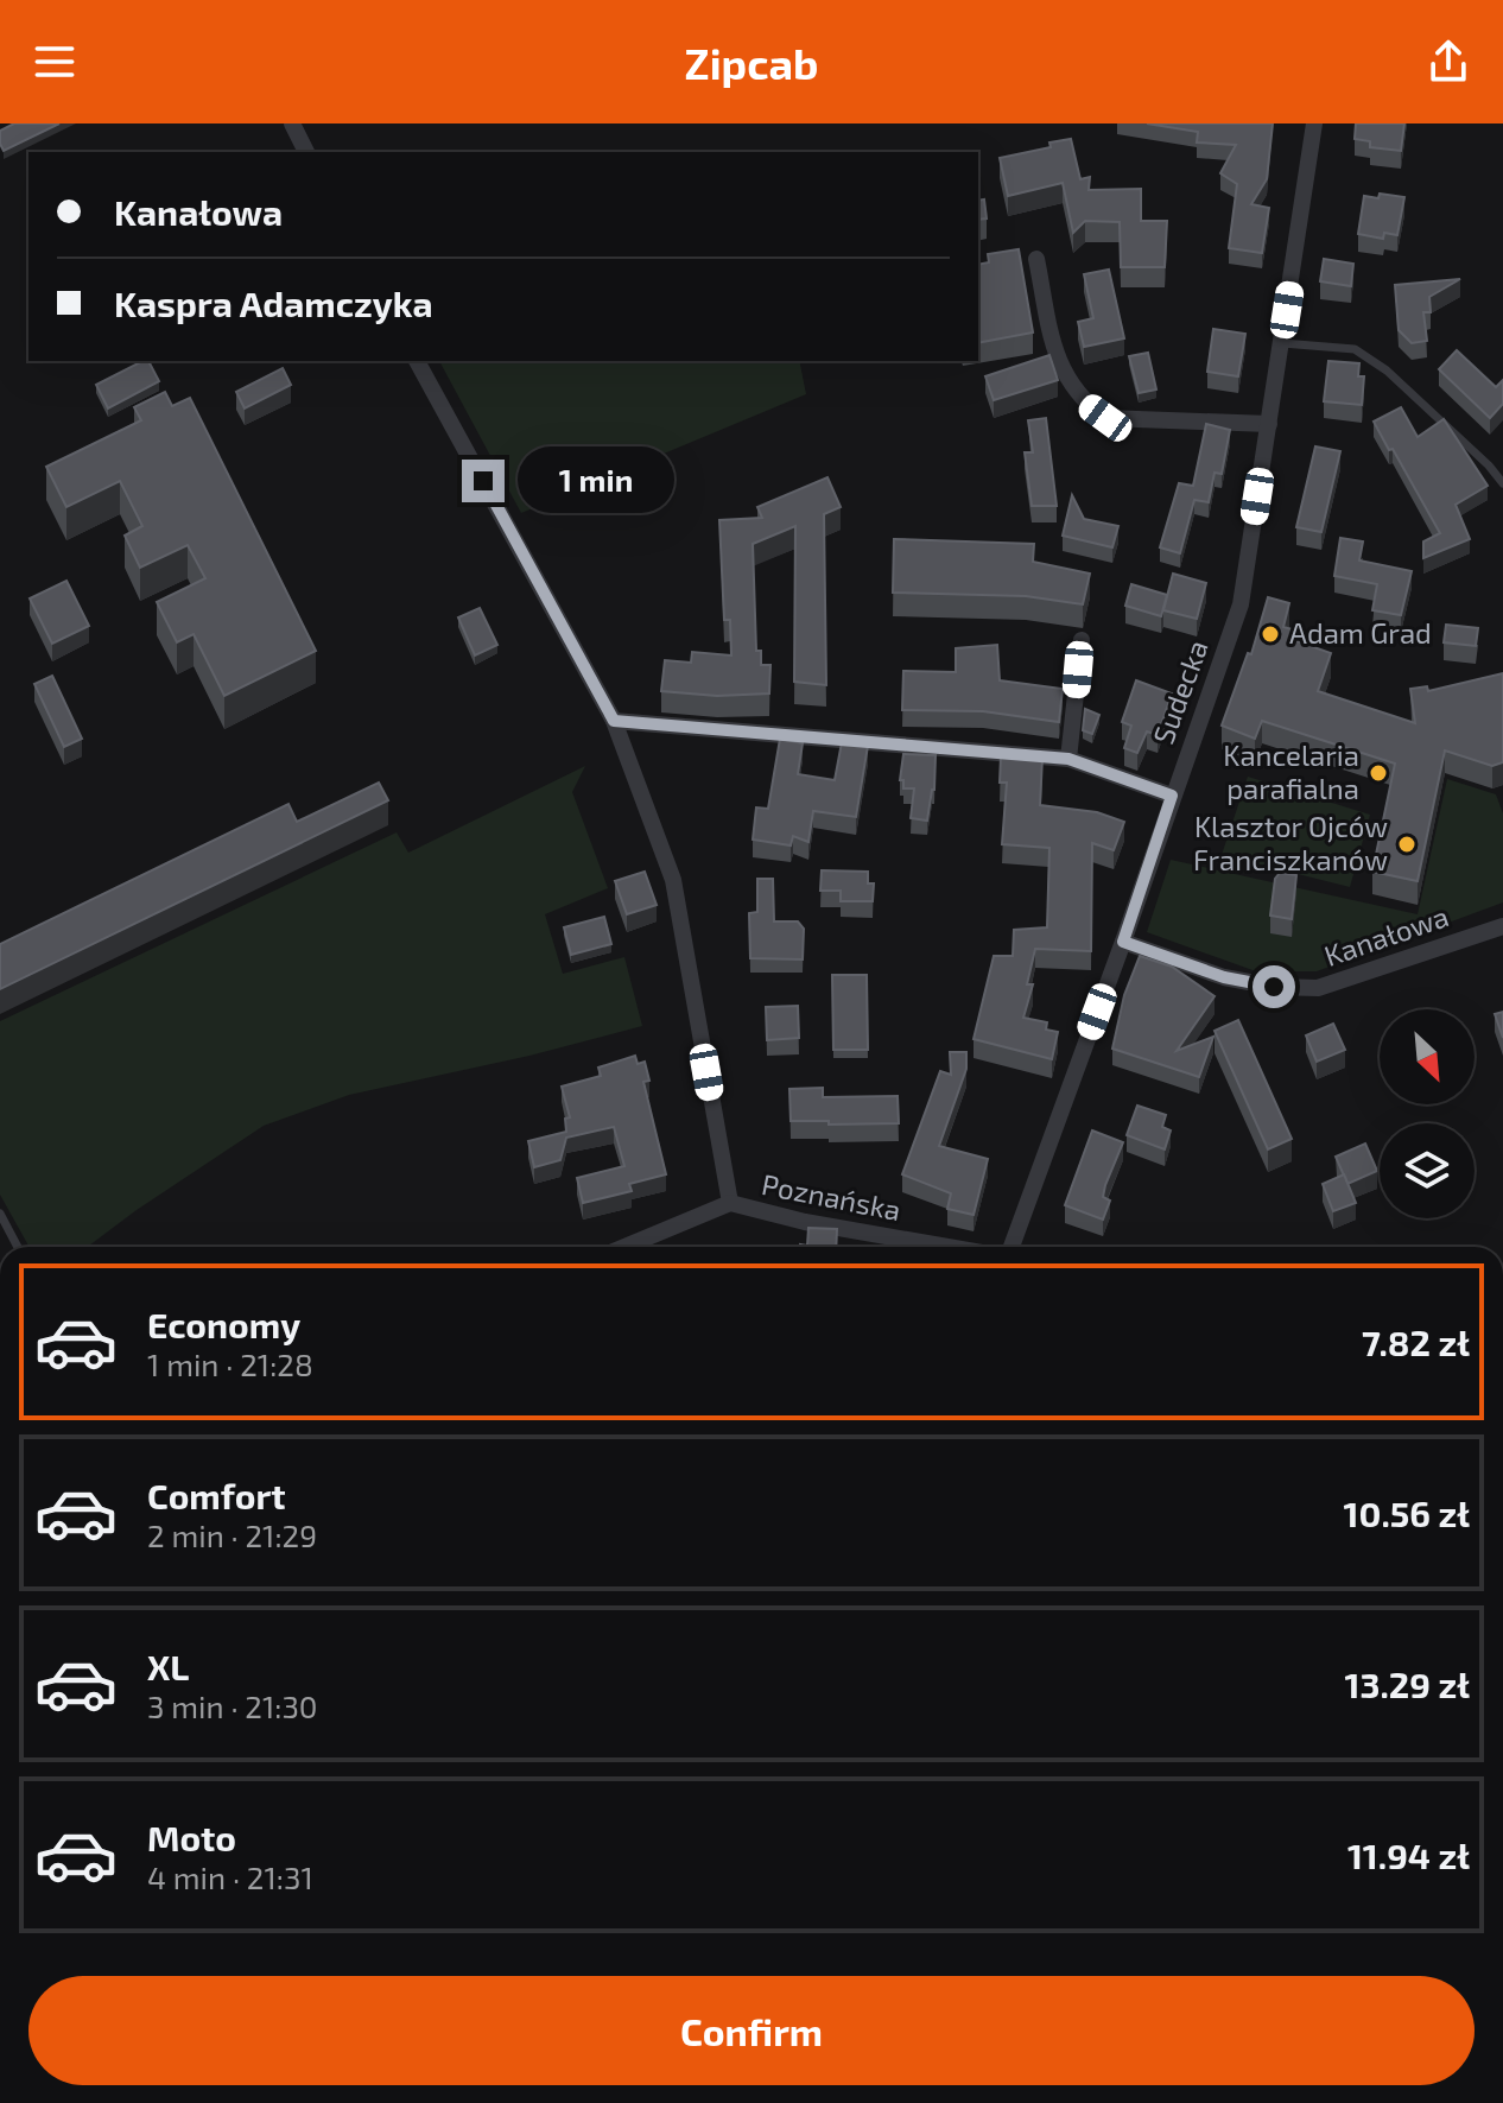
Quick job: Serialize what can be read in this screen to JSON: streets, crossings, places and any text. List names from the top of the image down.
{
  "streets": {
    "street": ["Sudecka", "Kanałowa", "Poznańska"]
  },
  "crossings": [
    ["Sudecka", "Kanałowa"]
  ],
  "places": ["Adam Grad", "Kancelaria parafialna", "Klasztor Ojców Franciszkanów"],
  "north": "bottom right",
  "page": {
    "header": "Zipcab",
    "banner": ["Kanałowa", "Kaspra Adamczyka"],
    "bubble": "1 min",
    "list": [
      {
        "name": "Economy",
        "note": "1 min · 21:28",
        "value": "7.82 zł"
      },
      {
        "name": "Comfort",
        "note": "2 min · 21:29",
        "value": "10.56 zł"
      },
      {
        "name": "XL",
        "note": "3 min · 21:30",
        "value": "13.29 zł"
      },
      {
        "name": "Moto",
        "note": "4 min · 21:31",
        "value": "11.94 zł"
      }
    ],
    "buttons": "Confirm"
  }
}
